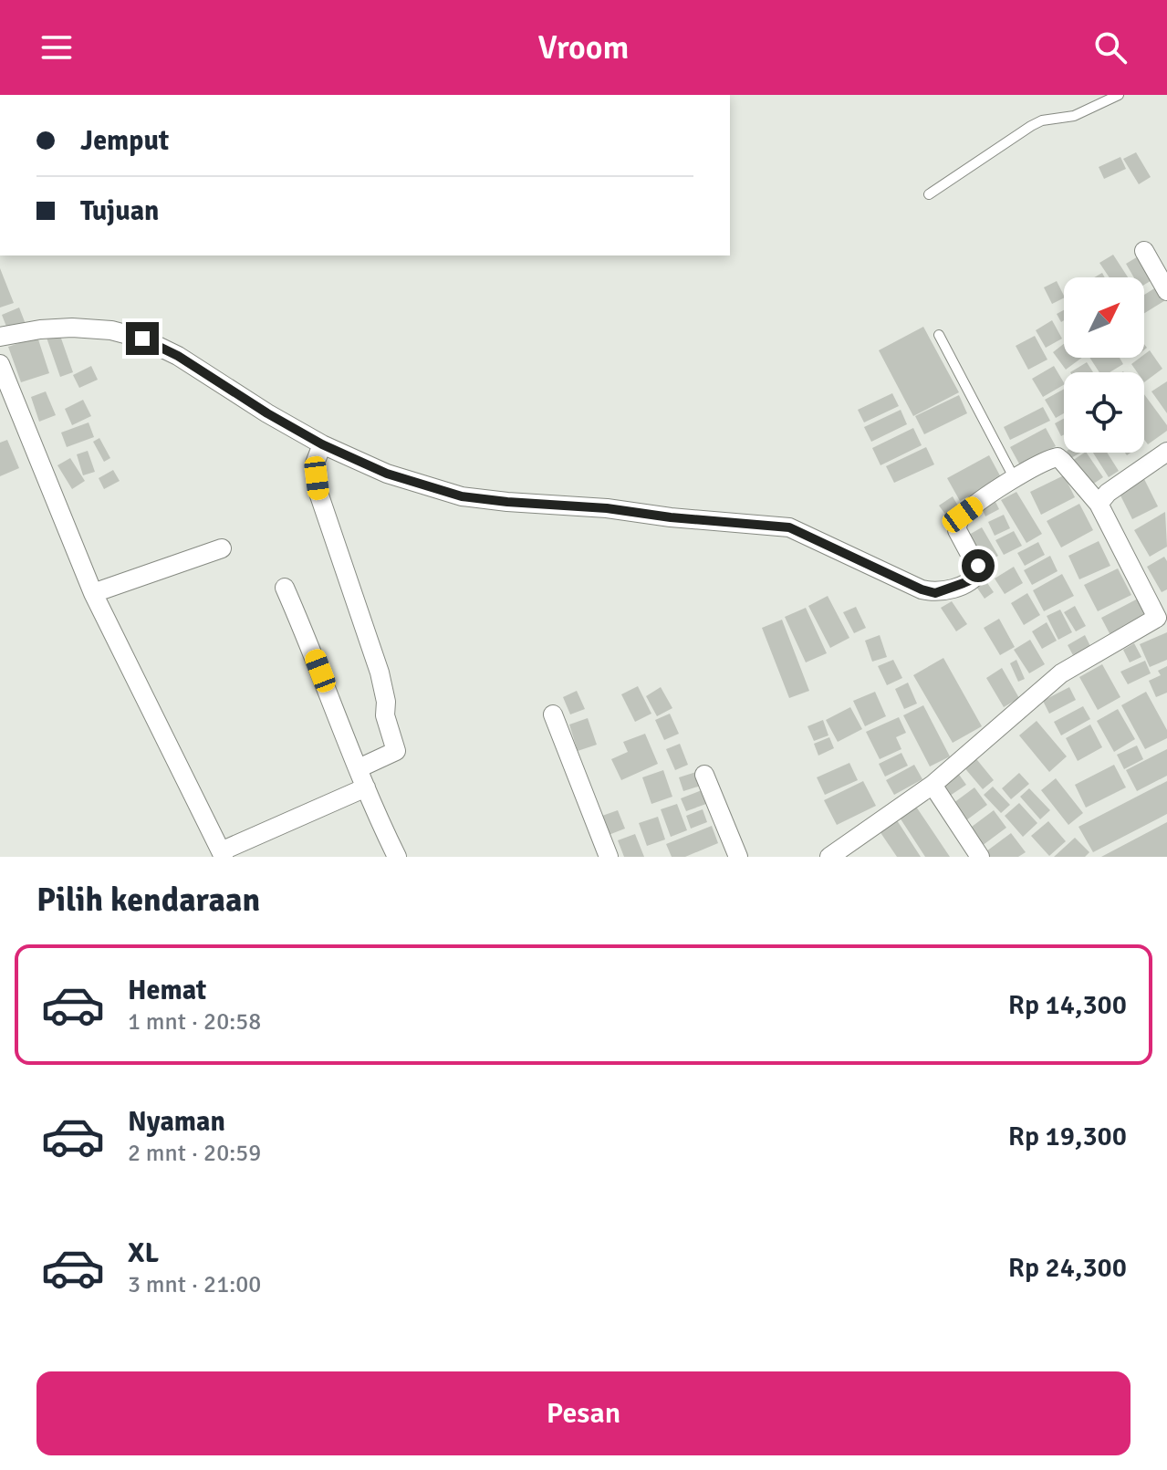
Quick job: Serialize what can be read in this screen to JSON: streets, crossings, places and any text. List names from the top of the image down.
{
  "north": "top right",
  "page": {
    "header": "Vroom",
    "banner": ["Jemput", "Tujuan"],
    "heading": "Pilih kendaraan",
    "list": [
      {
        "name": "Hemat",
        "note": "1 mnt · 20:58",
        "value": "Rp 14,300"
      },
      {
        "name": "Nyaman",
        "note": "2 mnt · 20:59",
        "value": "Rp 19,300"
      },
      {
        "name": "XL",
        "note": "3 mnt · 21:00",
        "value": "Rp 24,300"
      }
    ],
    "buttons": "Pesan"
  }
}
